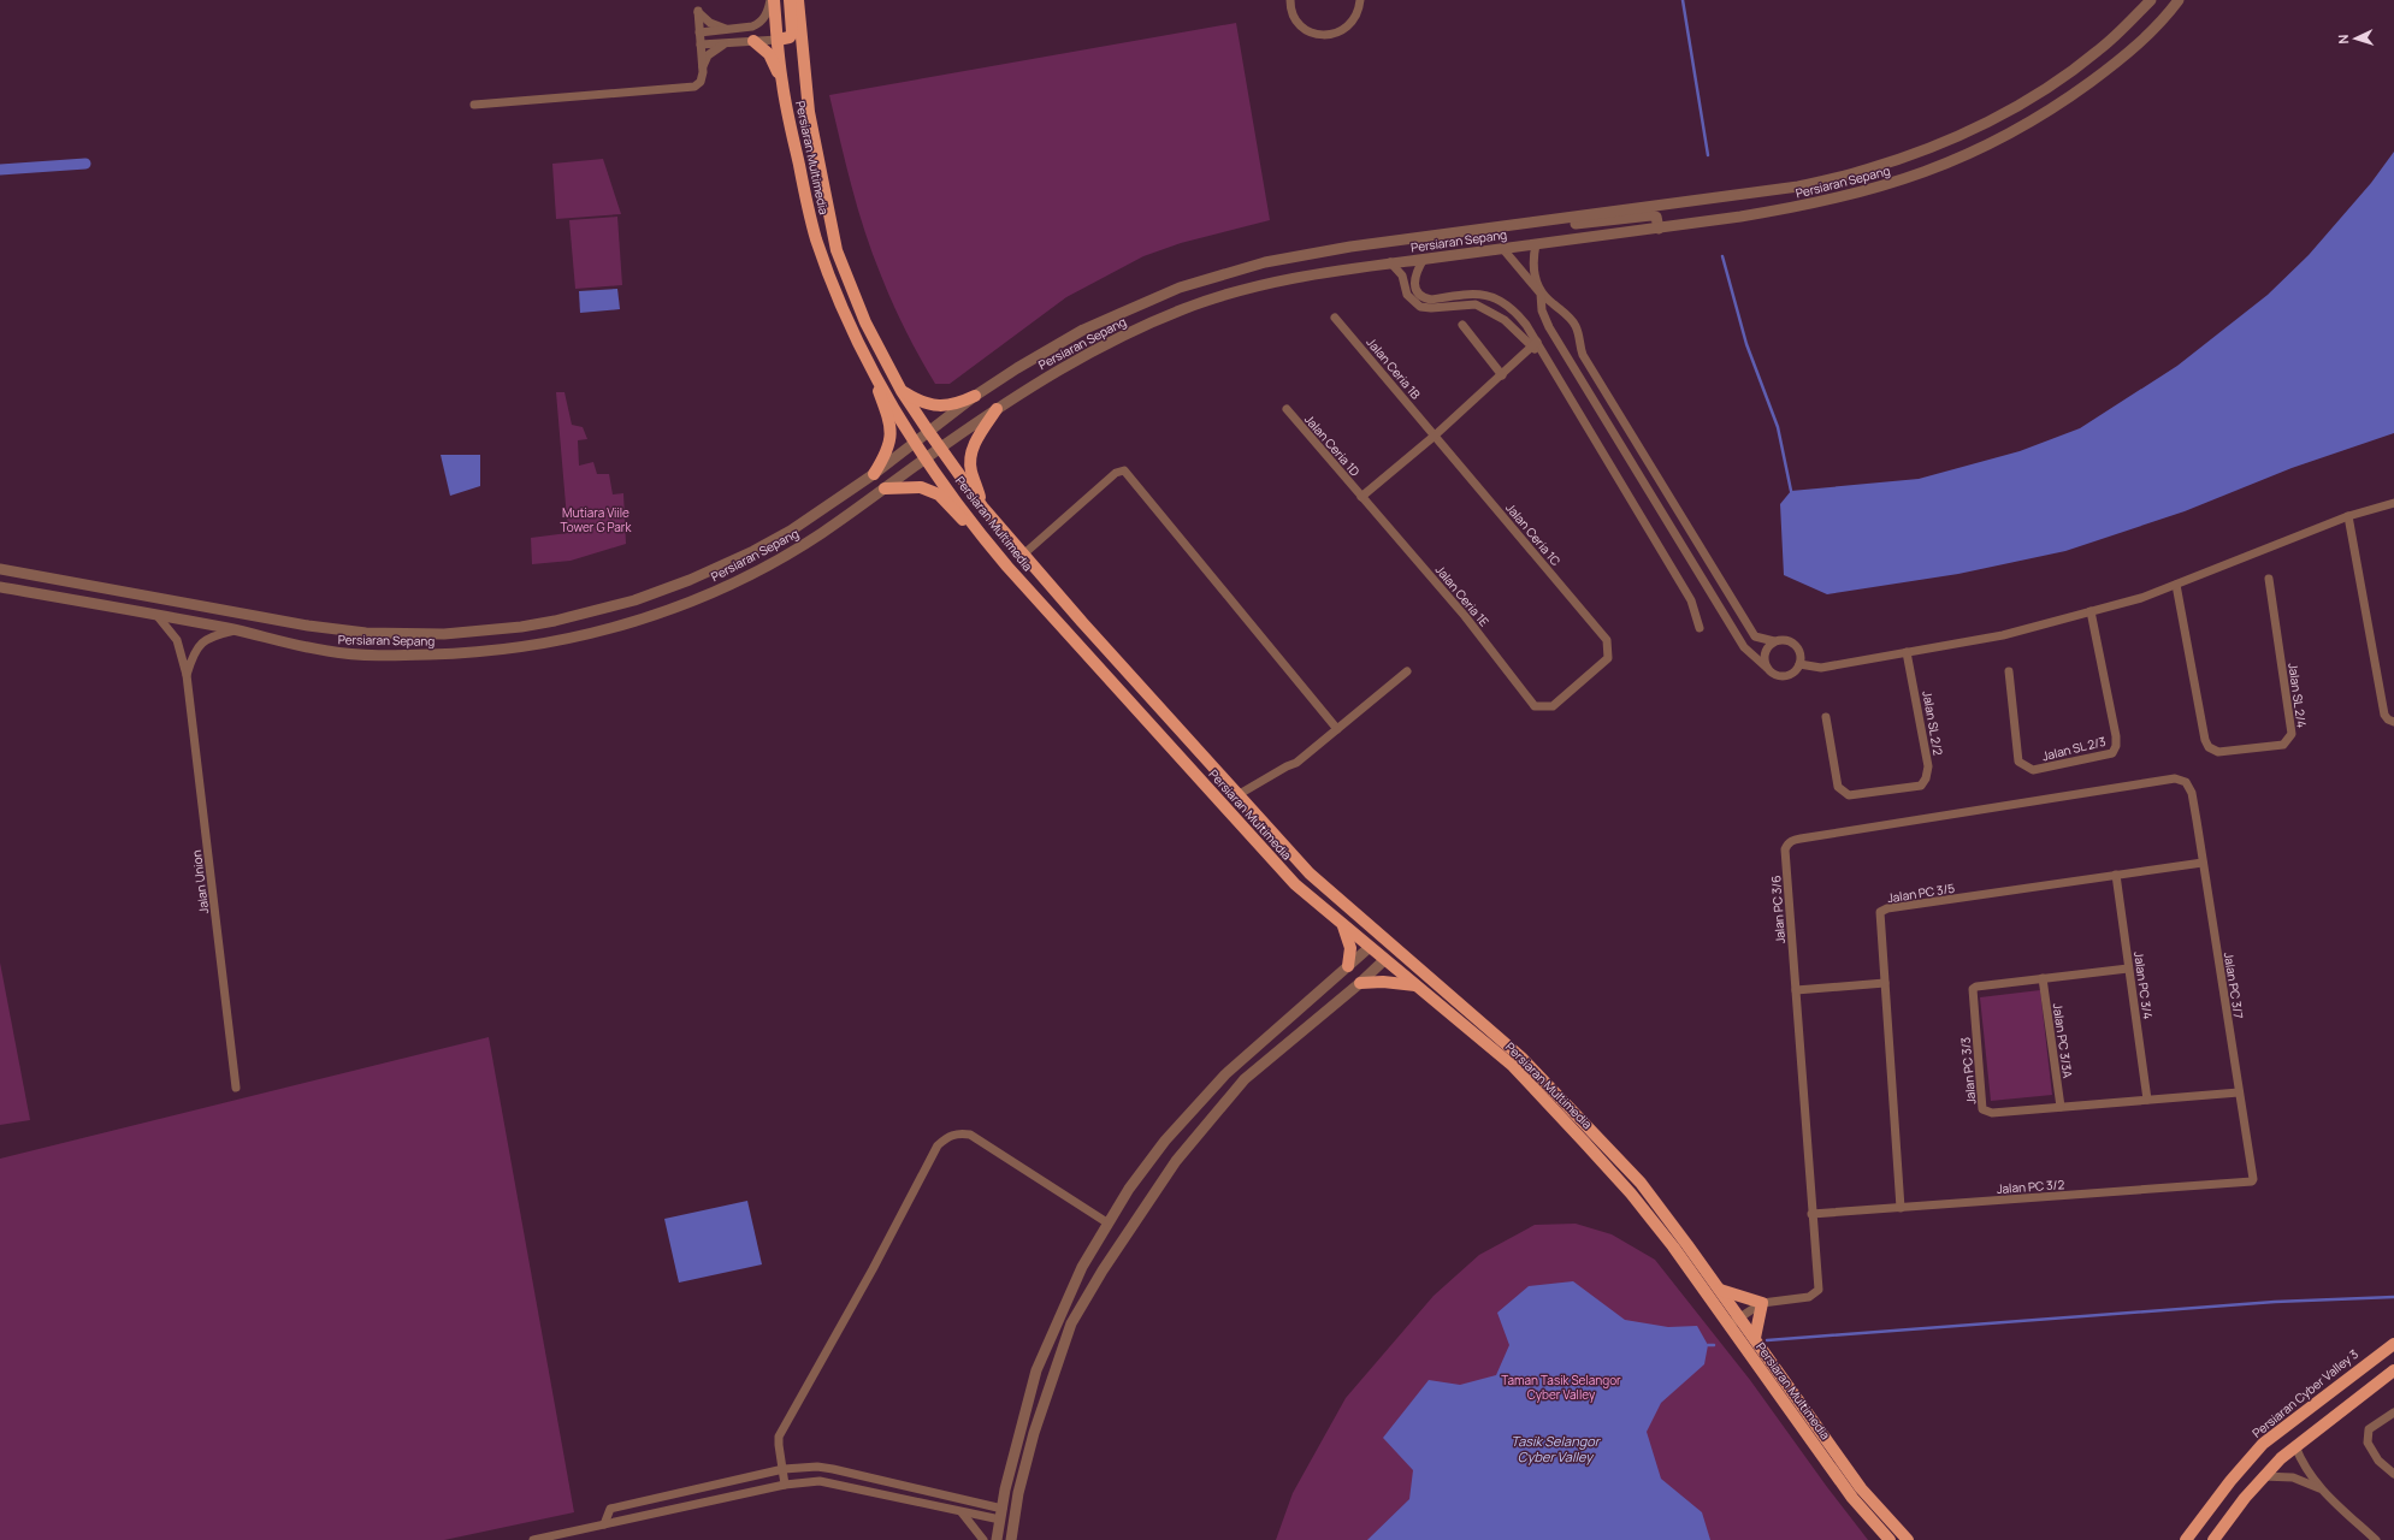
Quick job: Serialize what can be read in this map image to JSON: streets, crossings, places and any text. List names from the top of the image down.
{
  "streets": {
    "main road": ["Persiaran Multimedia", "Persiaran Cyber Valley 3"],
    "street": [
      "Persiaran Sepang",
      "Jalan Ceria 1B",
      "Jalan Ceria 1D",
      "Jalan Ceria 1C",
      "Jalan Ceria 1E",
      "Jalan SL 2/4",
      "Jalan SL 2/2",
      "Jalan SL 2/3",
      "Jalan Union",
      "Jalan PC 3/5",
      "Jalan PC 3/6",
      "Jalan PC 3/4",
      "Jalan PC 3/7",
      "Jalan PC 3/3A",
      "Jalan PC 3/3",
      "Jalan PC 3/2"
    ]
  },
  "crossings": [
    ["Persiaran Multimedia", "Persiaran Sepang"],
    ["Persiaran Multimedia", "Jalan PC 3/6"],
    ["Persiaran Sepang", "Jalan Union"],
    ["Jalan Ceria 1B", "Jalan Ceria 1C"],
    ["Jalan Ceria 1D", "Jalan Ceria 1E"],
    ["Jalan Ceria 1C", "Jalan Ceria 1E"],
    ["Jalan PC 3/5", "Jalan PC 3/4"],
    ["Jalan PC 3/5", "Jalan PC 3/7"],
    ["Jalan PC 3/5", "Jalan PC 3/2"],
    ["Jalan PC 3/6", "Jalan PC 3/7"],
    ["Jalan PC 3/6", "Jalan PC 3/2"],
    ["Jalan PC 3/4", "Jalan PC 3/3"],
    ["Jalan PC 3/7", "Jalan PC 3/3"],
    ["Jalan PC 3/7", "Jalan PC 3/2"],
    ["Jalan PC 3/3A", "Jalan PC 3/3"]
  ],
  "water": ["Tasik Selangor Cyber Valley"],
  "parks": ["Mutiara Viile Tower G Park", "Taman Tasik Selangor Cyber Valley"],
  "north": "left"
}
